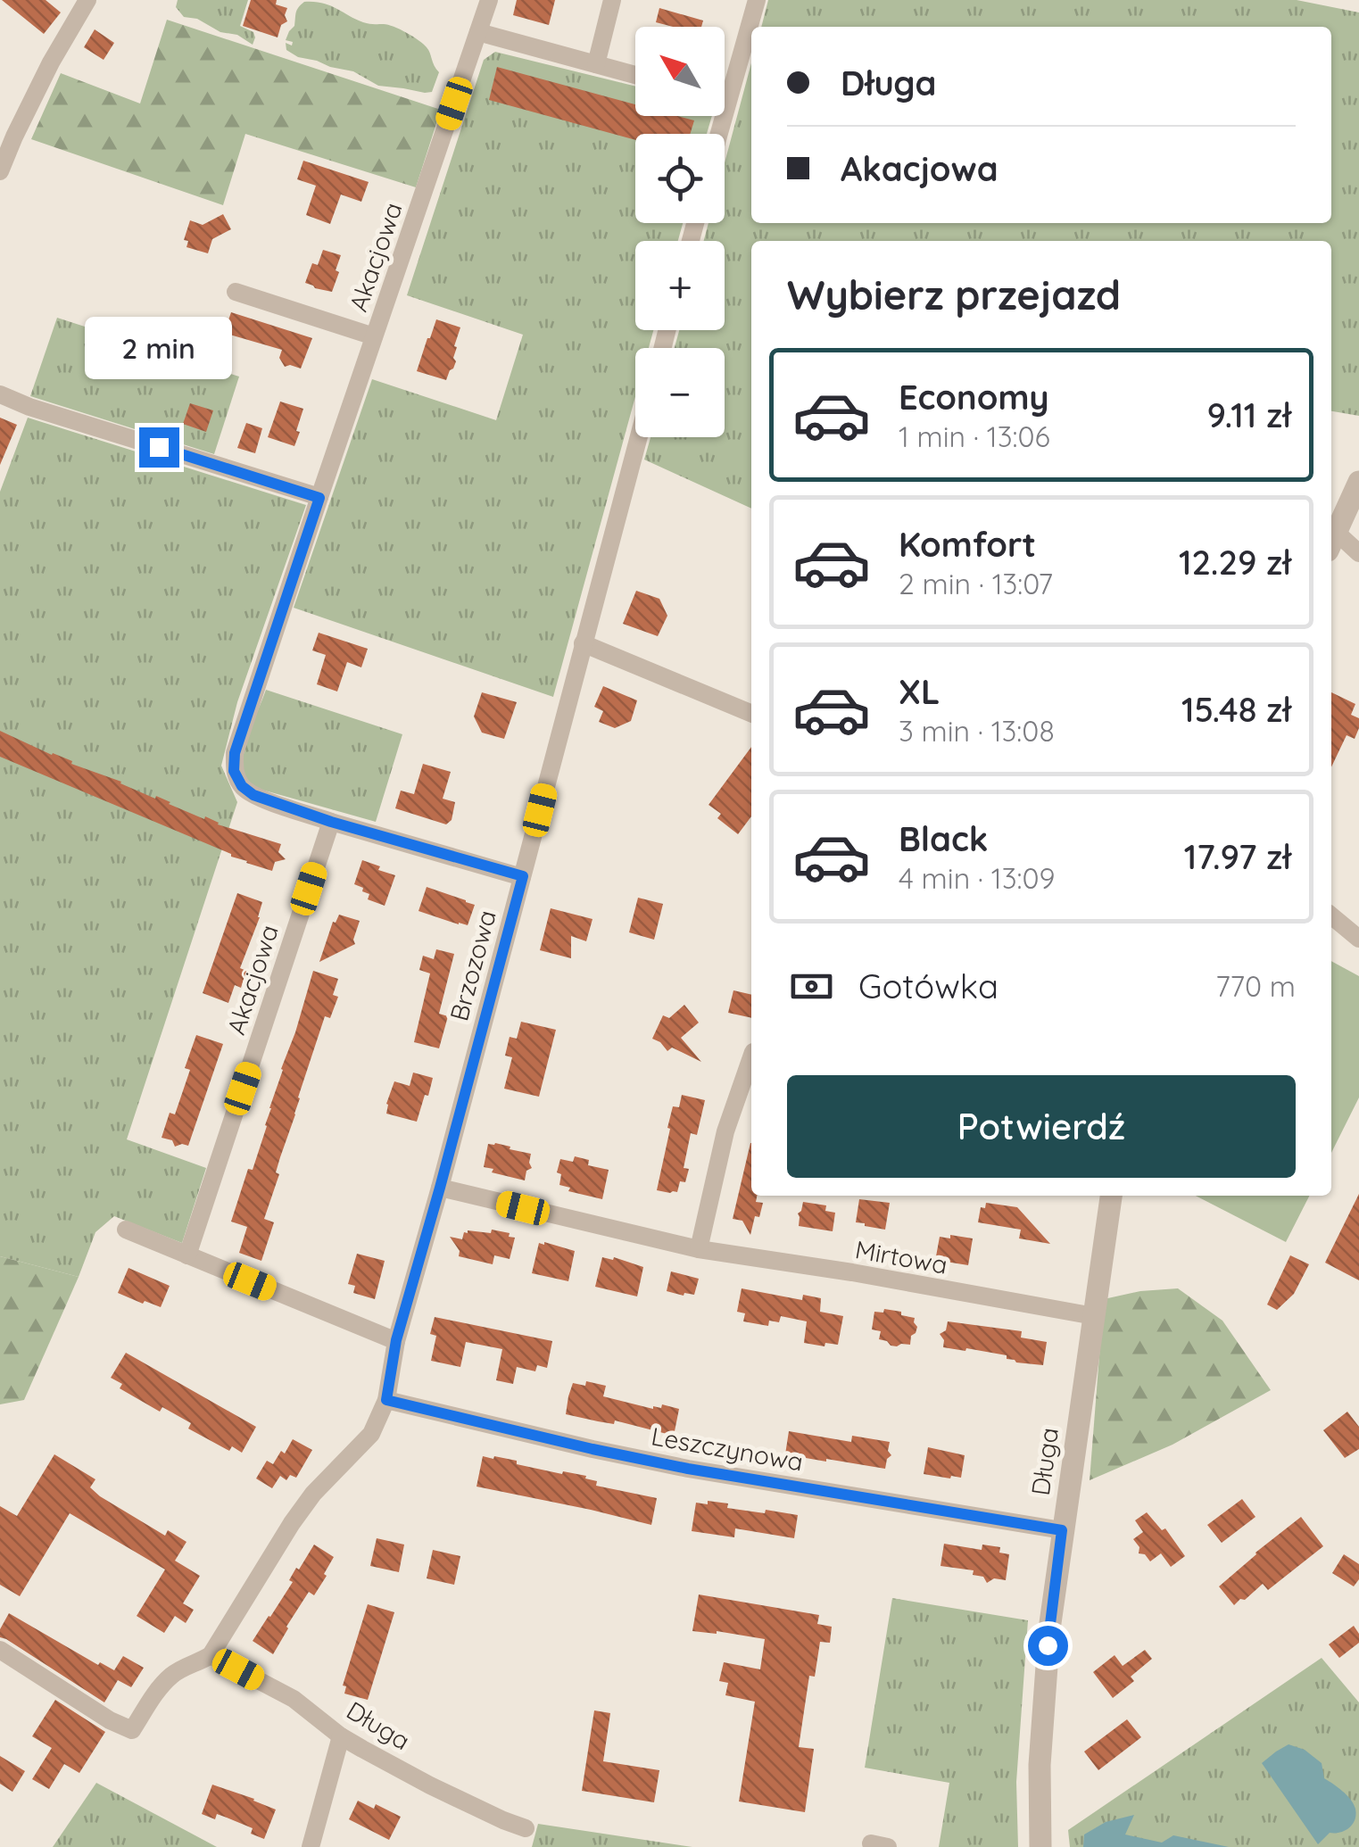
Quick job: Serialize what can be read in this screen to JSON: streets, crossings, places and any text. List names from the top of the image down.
{
  "streets": {
    "street": [
      "Akacjowa",
      "Brzozowa",
      "Mirtowa",
      "Leszczynowa",
      "Długa"
    ]
  },
  "crossings": [
    ["Akacjowa", "Brzozowa"],
    ["Brzozowa", "Mirtowa"],
    ["Brzozowa", "Leszczynowa"],
    ["Mirtowa", "Długa"],
    ["Leszczynowa", "Długa"]
  ],
  "north": "top left",
  "page": {
    "map_buttons": ["+", "−"],
    "banner": ["Długa", "Akacjowa"],
    "heading": "Wybierz przejazd",
    "bubble": "2 min",
    "list": [
      {
        "name": "Economy",
        "note": "1 min · 13:06",
        "value": "9.11 zł"
      },
      {
        "name": "Komfort",
        "note": "2 min · 13:07",
        "value": "12.29 zł"
      },
      {
        "name": "XL",
        "note": "3 min · 13:08",
        "value": "15.48 zł"
      },
      {
        "name": "Black",
        "note": "4 min · 13:09",
        "value": "17.97 zł"
      }
    ],
    "pay": ["Gotówka", "770 m"],
    "buttons": "Potwierdź"
  }
}
